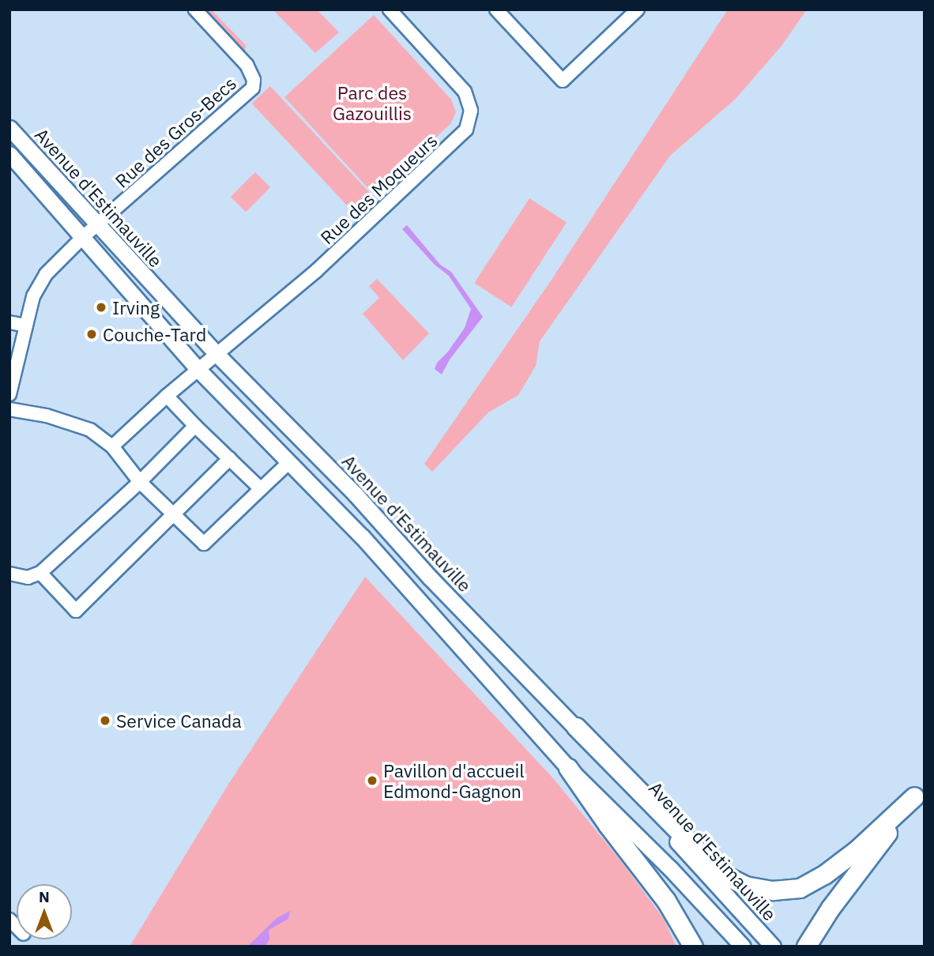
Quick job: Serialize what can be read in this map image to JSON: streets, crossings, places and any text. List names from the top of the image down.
{
  "streets": {
    "main road": ["Avenue d'Estimauville"],
    "street": ["Rue des Gros-Becs", "Rue des Moqueurs"]
  },
  "crossings": [
    ["Rue des Gros-Becs", "Avenue d'Estimauville"],
    ["Rue des Moqueurs", "Avenue d'Estimauville"]
  ],
  "parks": ["Parc des Gazouillis"],
  "places": [
    "Irving",
    "Couche-Tard",
    "Service Canada",
    "Pavillon d'accueil Edmond-Gagnon"
  ],
  "north": "top"
}
